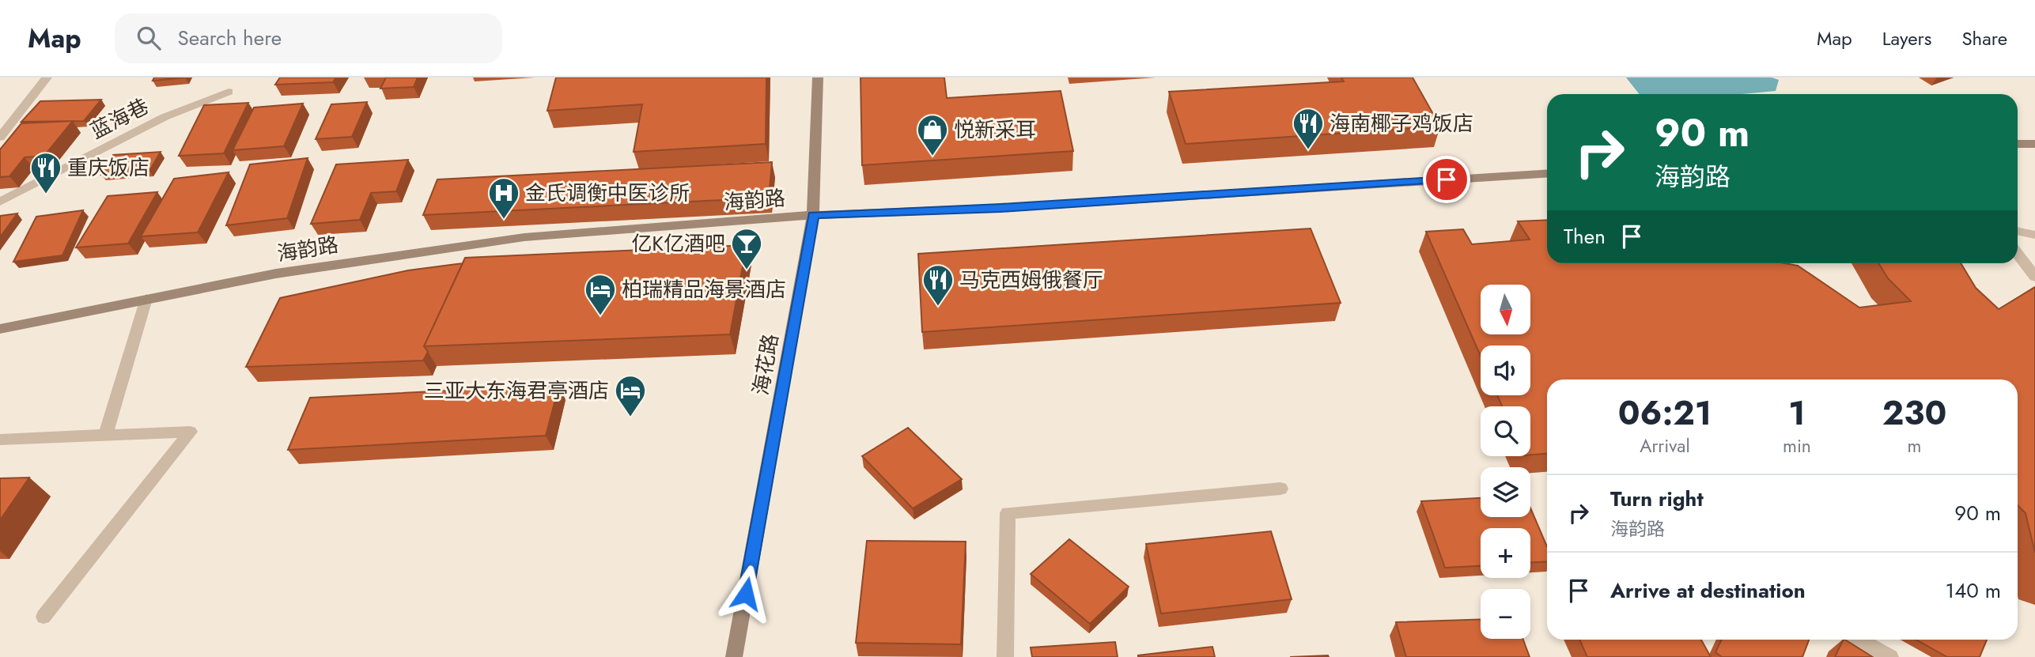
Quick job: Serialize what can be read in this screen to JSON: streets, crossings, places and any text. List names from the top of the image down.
{
  "streets": {
    "street": ["蓝海巷", "海韵路", "海花路"]
  },
  "crossings": [
    ["海韵路", "海花路"]
  ],
  "places": {
    "restaurant": ["海南椰子鸡饭店", "重庆饭店", "马克西姆俄餐厅"],
    "shop": ["悦新采耳"],
    "hospital": ["金氏调衡中医诊所"],
    "bar": ["亿K亿酒吧"],
    "hotel": ["柏瑞精品海景酒店", "三亚大东海君亭酒店"]
  },
  "north": "bottom",
  "page": {
    "header": "Map",
    "search": "Search here",
    "nav": ["Map", "Layers", "Share"],
    "turn": ["90 m", "海韵路"],
    "then": "Then",
    "map_buttons": ["+", "−"],
    "eta": [
      "06:21",
      "Arrival",
      "1",
      "min",
      "230",
      "m"
    ],
    "list": [
      {
        "name": "Turn right",
        "note": "海韵路",
        "value": "90 m"
      },
      {
        "name": "Arrive at destination",
        "value": "140 m"
      }
    ]
  }
}
